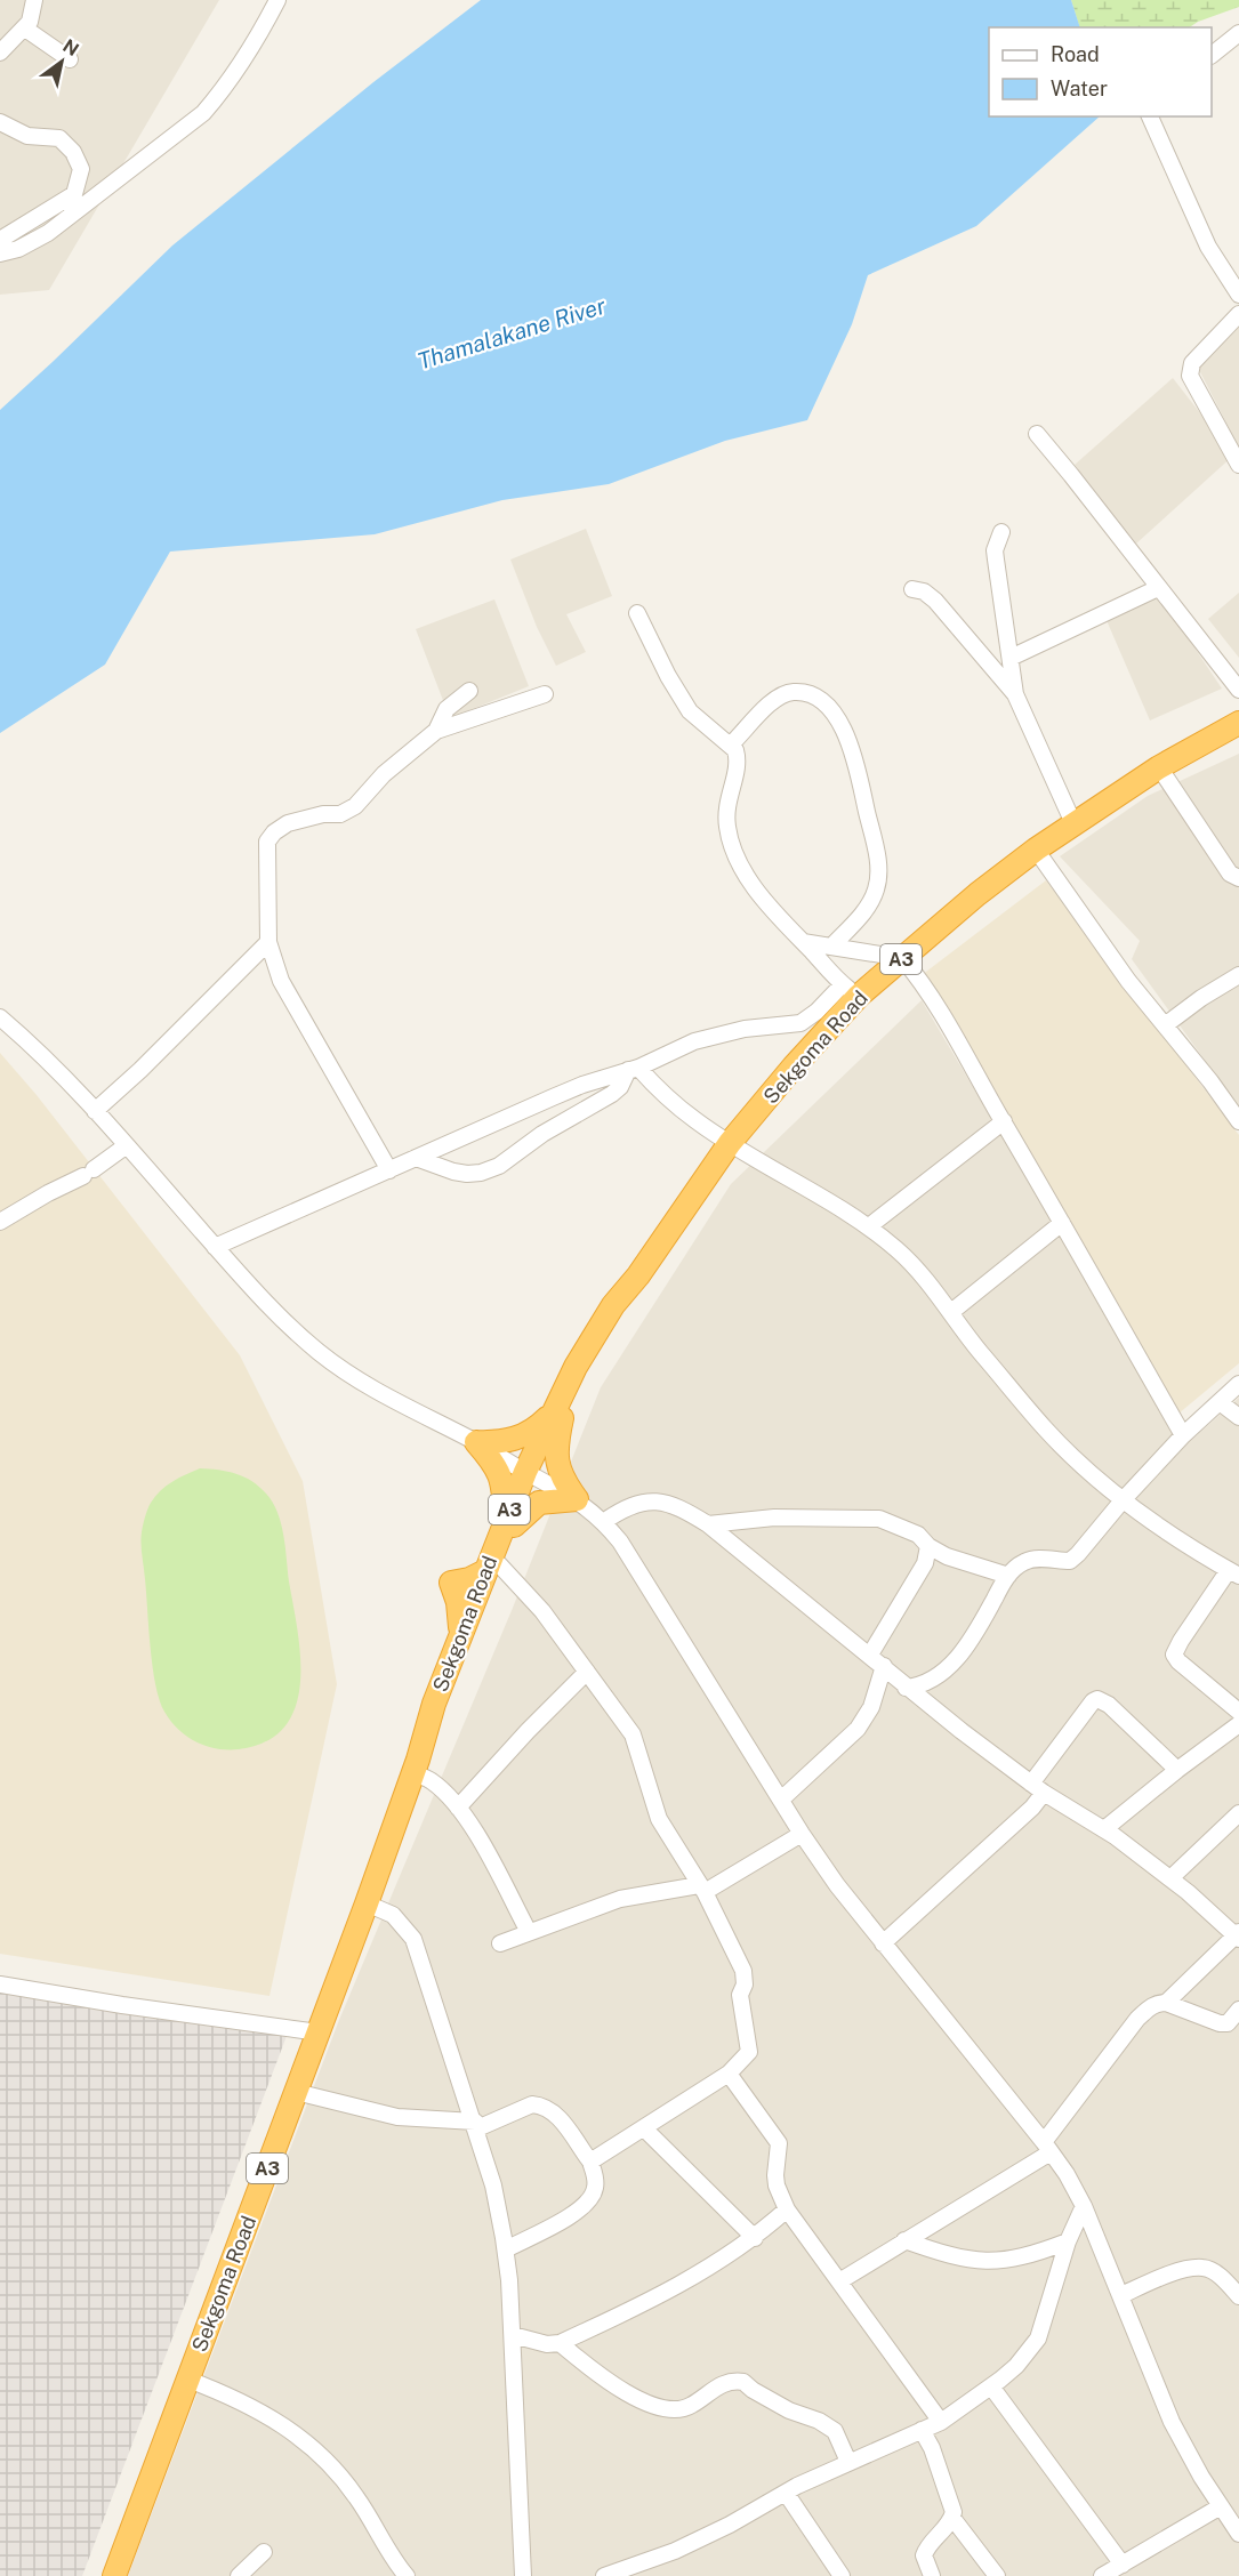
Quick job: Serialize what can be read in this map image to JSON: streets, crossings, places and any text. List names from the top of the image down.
{
  "streets": {
    "highway": ["A3", "Sekgoma Road"]
  },
  "water": ["Thamalakane River"],
  "legend": ["Road", "Water"],
  "north": "top right"
}
